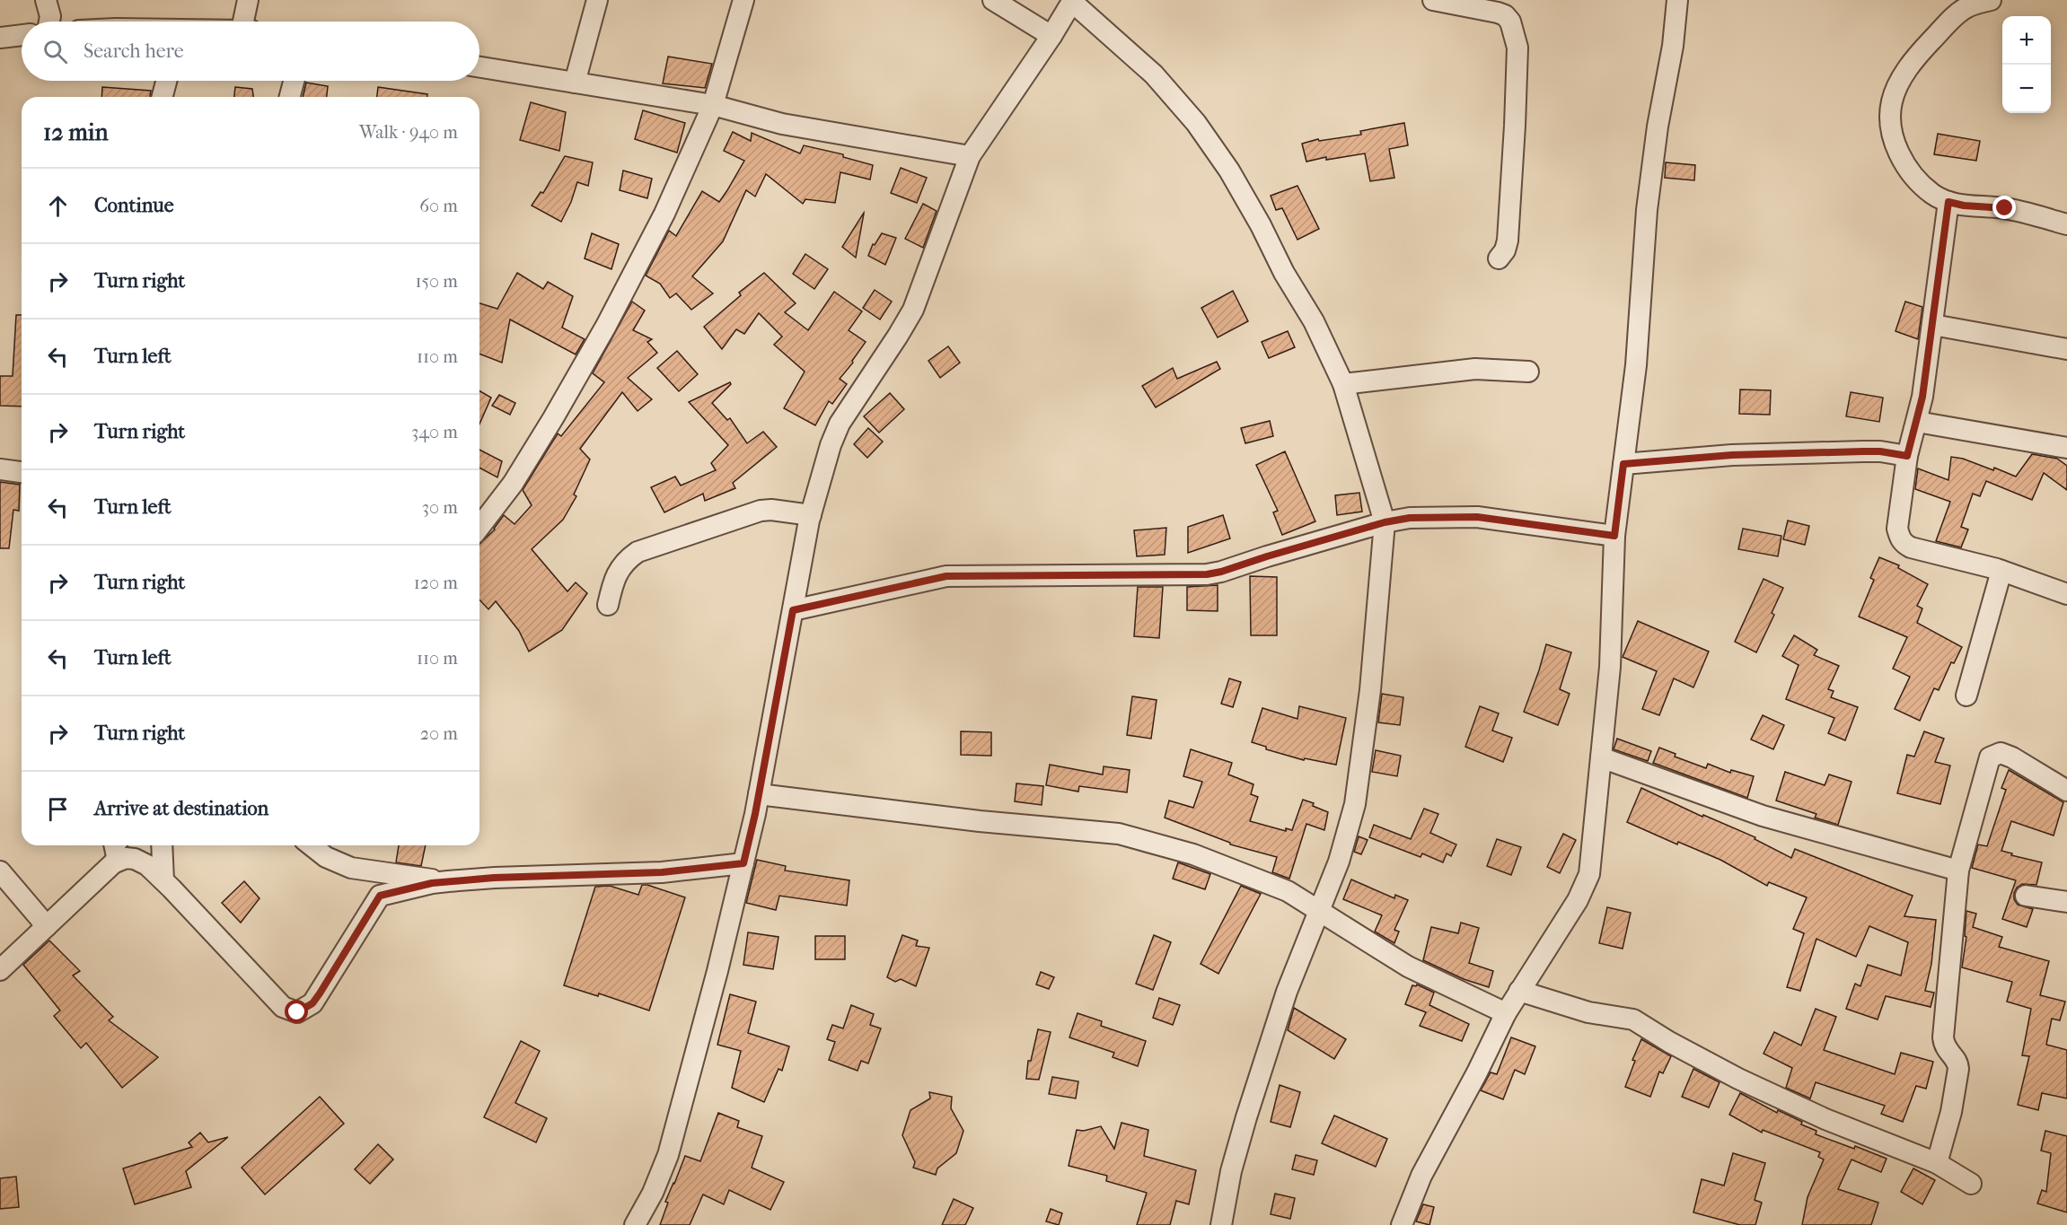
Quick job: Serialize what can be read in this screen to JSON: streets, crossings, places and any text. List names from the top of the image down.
{
  "page": {
    "map_buttons": ["+", "−"],
    "search": "Search here",
    "heading": ["12 min", "Walk · 940 m"],
    "list": [
      ["Continue", "60 m"],
      ["Turn right", "150 m"],
      ["Turn left", "110 m"],
      ["Turn right", "340 m"],
      ["Turn left", "30 m"],
      ["Turn right", "120 m"],
      ["Turn left", "110 m"],
      ["Turn right", "20 m"],
      "Arrive at destination"
    ]
  }
}
